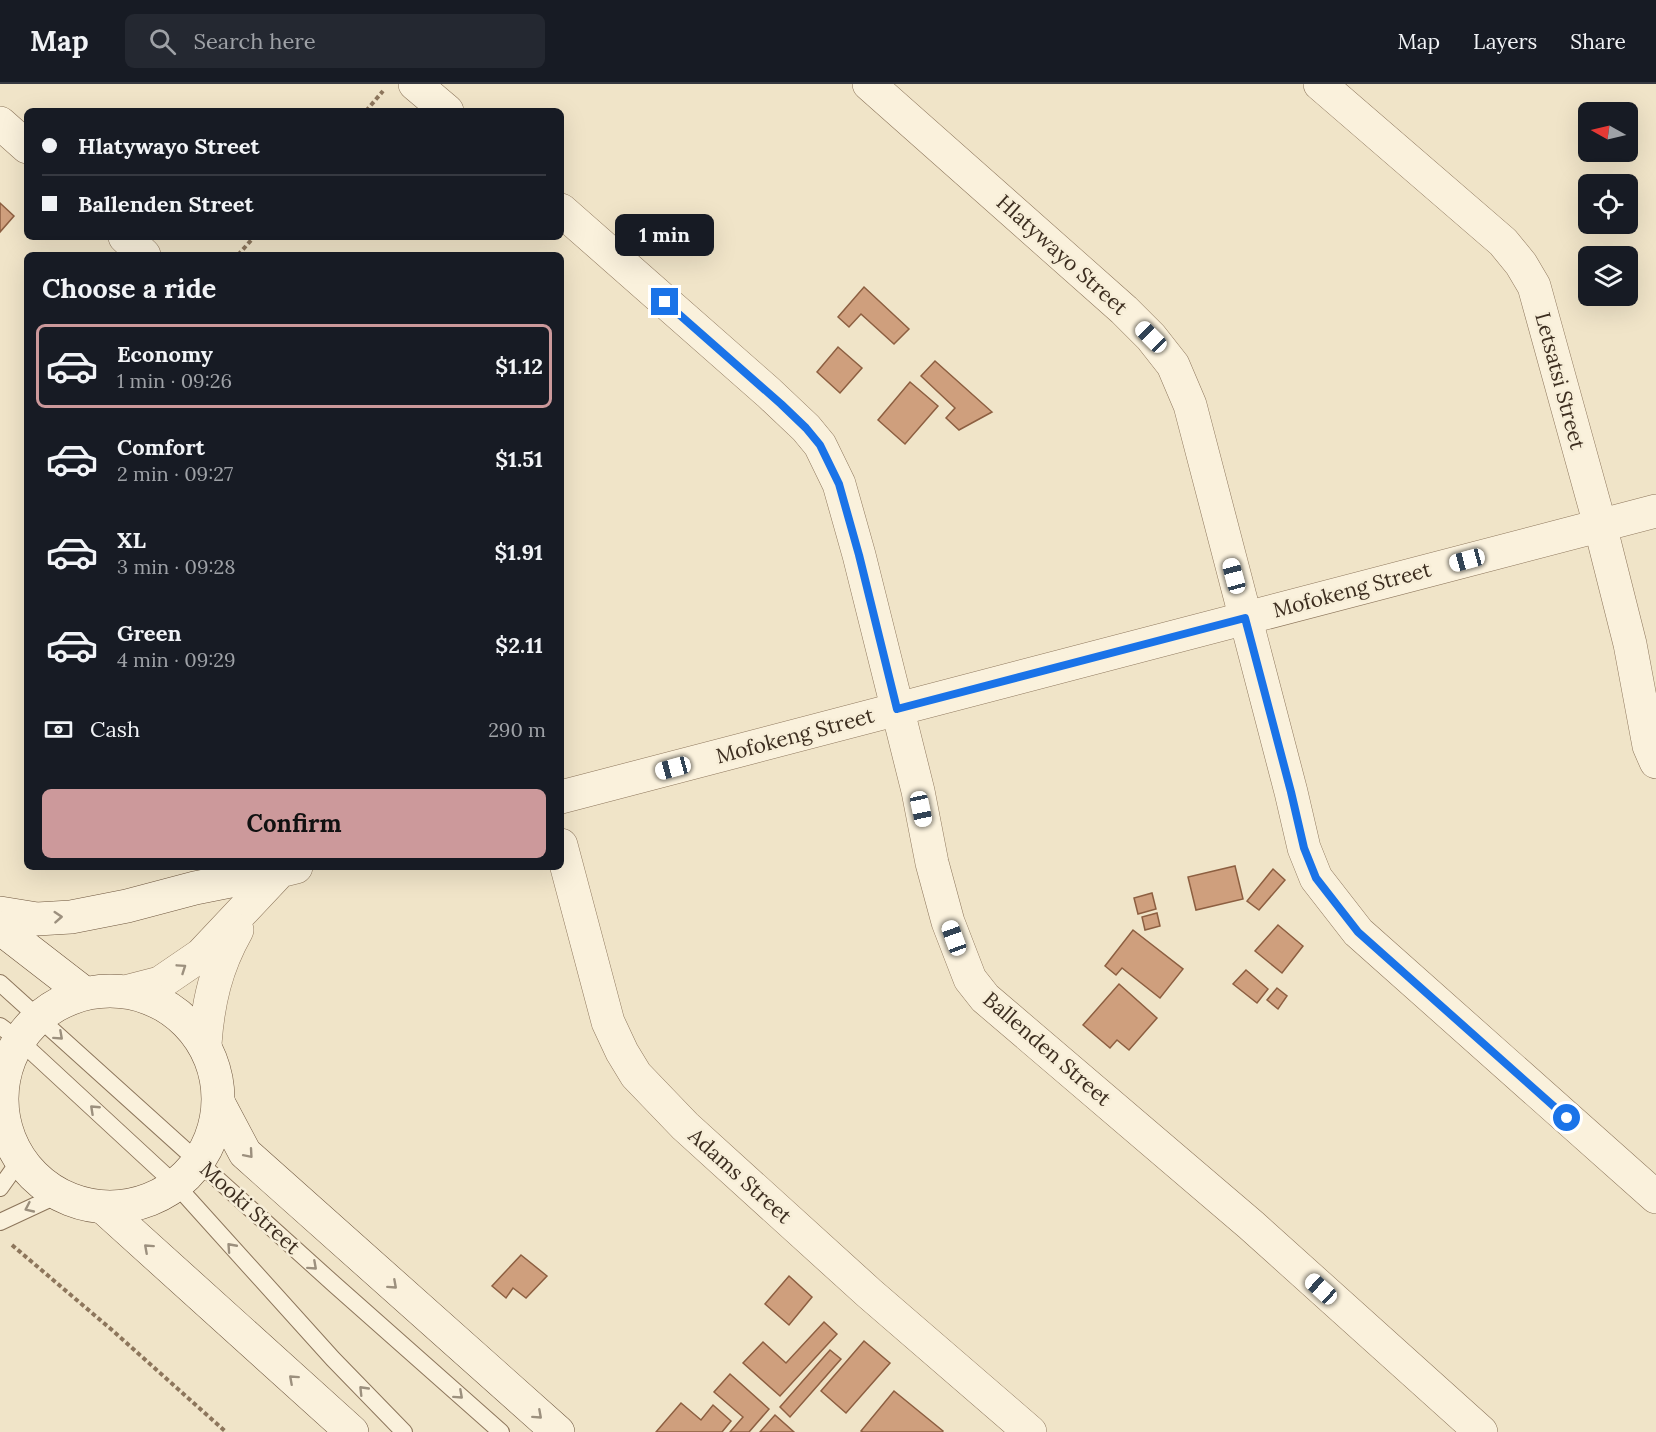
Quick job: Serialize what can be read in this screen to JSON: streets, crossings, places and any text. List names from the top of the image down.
{
  "streets": {
    "street": [
      "Hlatywayo Street",
      "Letsatsi Street",
      "Mofokeng Street",
      "Ballenden Street",
      "Adams Street",
      "Mooki Street"
    ]
  },
  "crossings": [
    ["Hlatywayo Street", "Mofokeng Street"],
    ["Letsatsi Street", "Mofokeng Street"],
    ["Mofokeng Street", "Ballenden Street"]
  ],
  "north": "left",
  "page": {
    "header": "Map",
    "search": "Search here",
    "nav": ["Map", "Layers", "Share"],
    "banner": ["Hlatywayo Street", "Ballenden Street"],
    "bubble": "1 min",
    "heading": "Choose a ride",
    "list": [
      {
        "name": "Economy",
        "note": "1 min · 09:26",
        "value": "$1.12"
      },
      {
        "name": "Comfort",
        "note": "2 min · 09:27",
        "value": "$1.51"
      },
      {
        "name": "XL",
        "note": "3 min · 09:28",
        "value": "$1.91"
      },
      {
        "name": "Green",
        "note": "4 min · 09:29",
        "value": "$2.11"
      }
    ],
    "pay": ["Cash", "290 m"],
    "buttons": "Confirm"
  }
}
